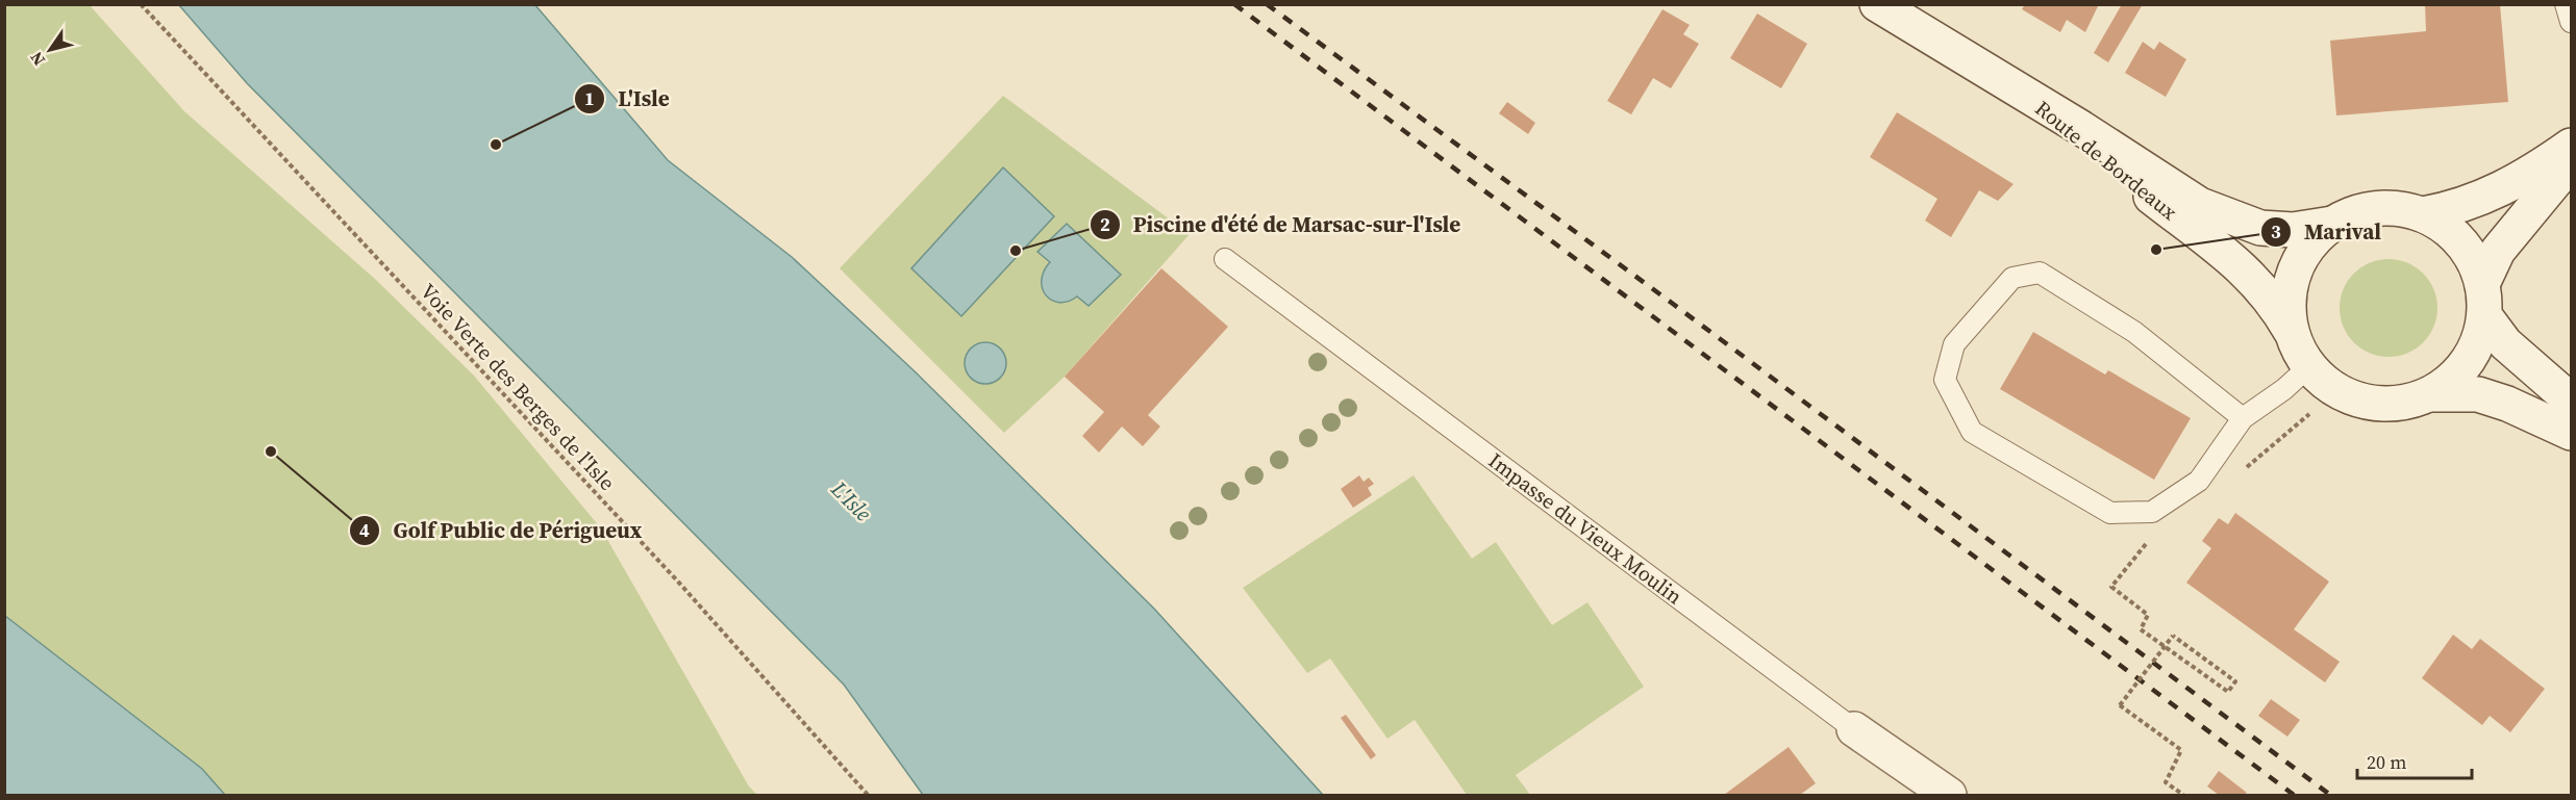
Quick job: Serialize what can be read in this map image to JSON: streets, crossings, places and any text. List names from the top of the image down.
{
  "streets": {
    "main road": ["Route de Bordeaux", "Impasse du Vieux Moulin"],
    "path": ["Voie Verte des Berges de l'Isle"]
  },
  "water": ["L'Isle"],
  "places": [
    "L'Isle",
    "Marival",
    "Piscine d'été de Marsac-sur-l'Isle",
    "Golf Public de Périgueux"
  ],
  "scale_bar": "20 m",
  "north": "bottom left"
}
